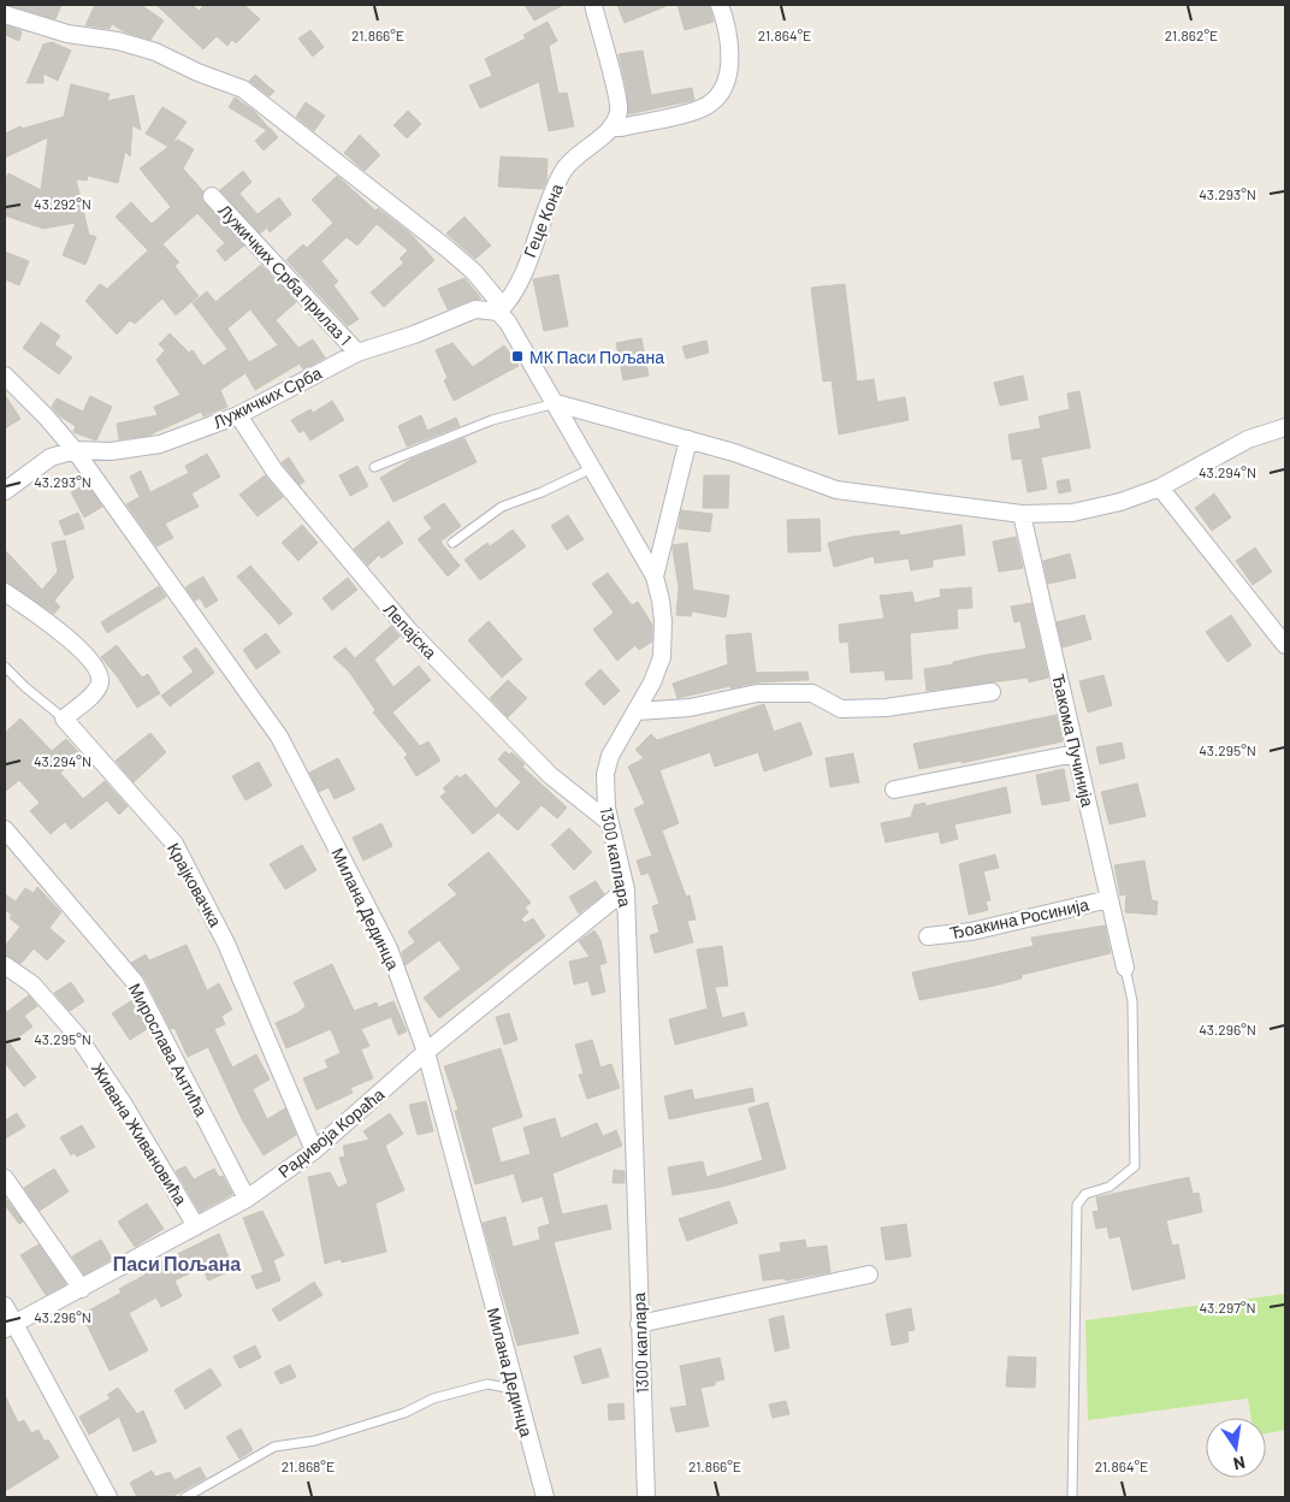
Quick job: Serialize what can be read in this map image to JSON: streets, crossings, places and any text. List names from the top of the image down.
{
  "streets": {
    "street": [
      "Геце Кона",
      "Лужичких Срба прилаз 1",
      "Лужичких Срба",
      "Лепајска",
      "Ђакома Пучинија",
      "1300 каплара",
      "Крајковачка",
      "Милана Дединца",
      "Ђоакина Росинија",
      "Мирослава Антића",
      "Радивоја Кораћа",
      "Живана Живановића"
    ]
  },
  "crossings": [
    ["Геце Кона", "Лужичких Срба"],
    ["Геце Кона", "1300 каплара"],
    ["Лужичких Срба прилаз 1", "Лужичких Срба"],
    ["Лужичких Срба", "Лепајска"],
    ["Лужичких Срба", "1300 каплара"],
    ["Лужичких Срба", "Милана Дединца"],
    ["Лепајска", "1300 каплара"],
    ["Ђакома Пучинија", "Ђоакина Росинија"],
    ["1300 каплара", "Радивоја Кораћа"],
    ["Крајковачка", "Радивоја Кораћа"],
    ["Милана Дединца", "Радивоја Кораћа"],
    ["Мирослава Антића", "Радивоја Кораћа"],
    ["Радивоја Кораћа", "Живана Живановића"]
  ],
  "districts": ["Паси Пољана"],
  "places": {
    "transit": ["МК Паси Пољана"]
  },
  "north": "bottom",
  "coordinates": [
    "21.866°E",
    "21.864°E",
    "21.862°E",
    "43.293°N",
    "43.292°N",
    "43.294°N",
    "43.295°N",
    "43.296°N",
    "43.297°N",
    "21.868°E"
  ]
}
